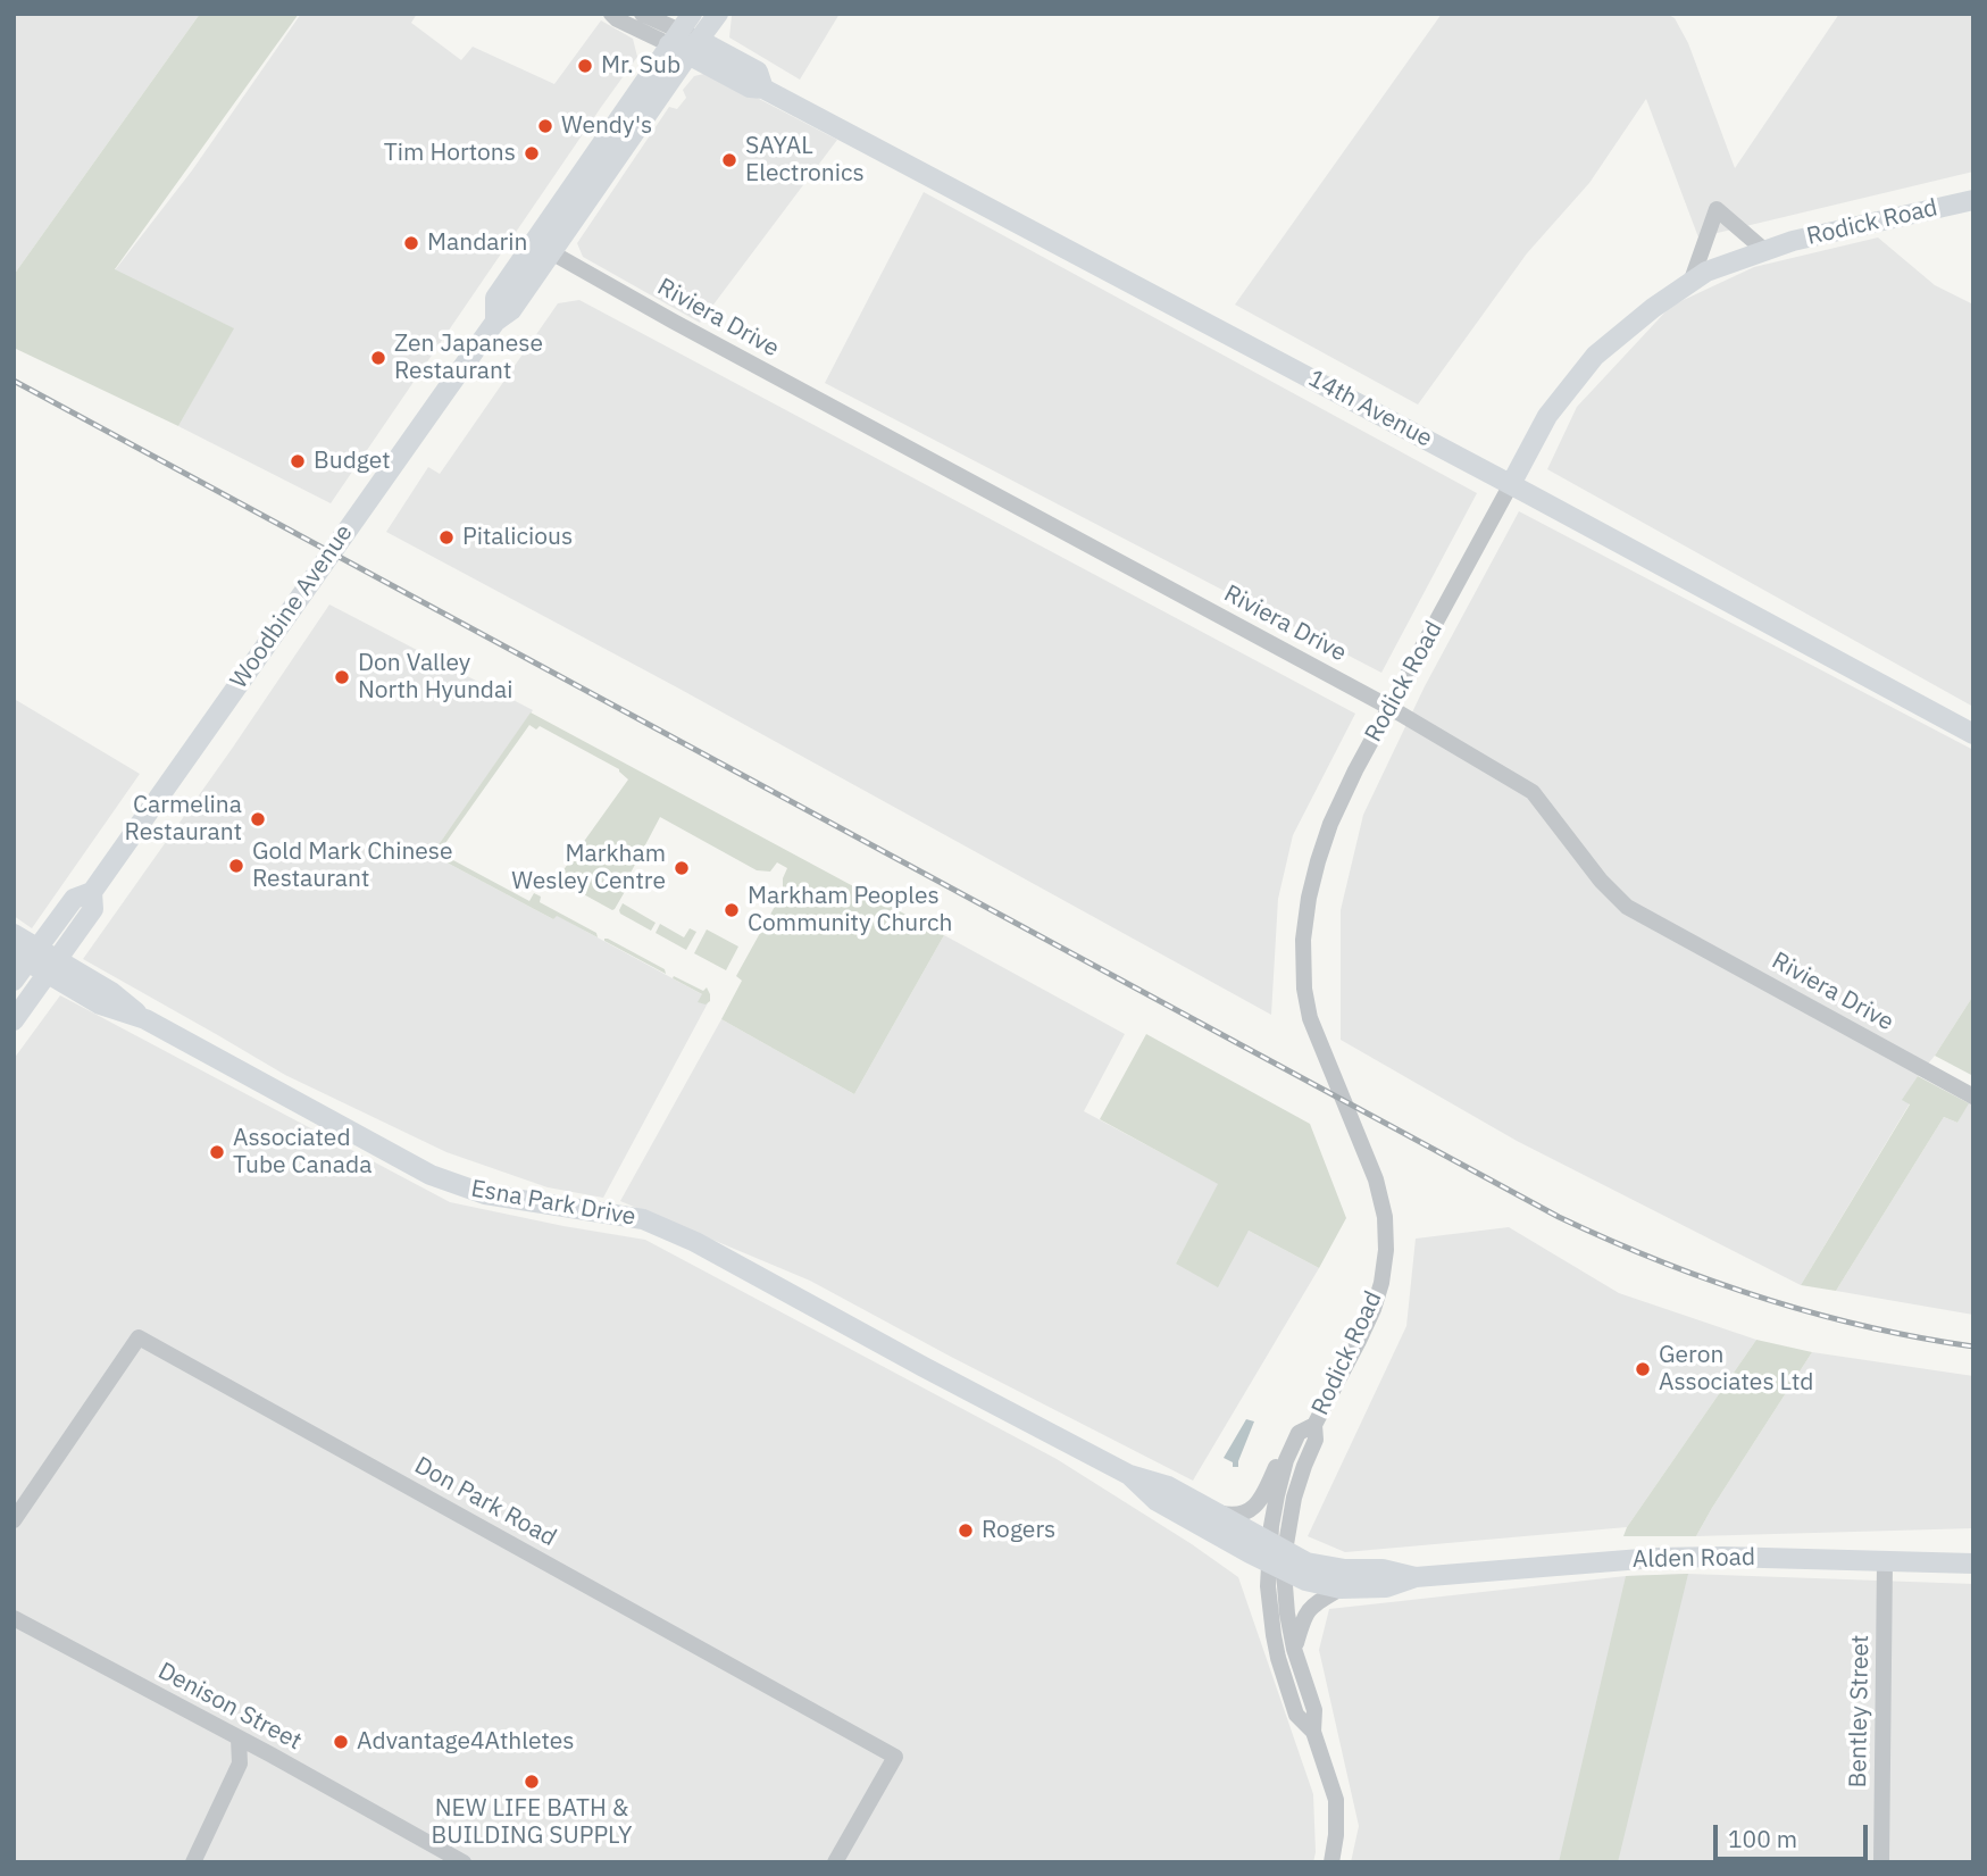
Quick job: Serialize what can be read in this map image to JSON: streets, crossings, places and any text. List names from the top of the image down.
{
  "streets": {
    "main road": [
      "Rodick Road",
      "14th Avenue",
      "Woodbine Avenue",
      "Esna Park Drive",
      "Alden Road"
    ],
    "street": [
      "Riviera Drive",
      "Don Park Road",
      "Denison Street",
      "Bentley Street"
    ]
  },
  "crossings": [
    ["Rodick Road", "Riviera Drive"],
    ["Rodick Road", "14th Avenue"],
    ["Rodick Road", "Esna Park Drive"],
    ["Rodick Road", "Alden Road"],
    ["Riviera Drive", "Woodbine Avenue"],
    ["14th Avenue", "Woodbine Avenue"],
    ["Woodbine Avenue", "Esna Park Drive"],
    ["Esna Park Drive", "Alden Road"],
    ["Alden Road", "Bentley Street"]
  ],
  "places": [
    "Mr. Sub",
    "Wendy's",
    "Tim Hortons",
    "SAYAL Electronics",
    "Mandarin",
    "Zen Japanese Restaurant",
    "Budget",
    "Pitalicious",
    "Don Valley North Hyundai",
    "Carmelina Restaurant",
    "Gold Mark Chinese Restaurant",
    "Markham Wesley Centre",
    "Markham Peoples Community Church",
    "Associated Tube Canada",
    "Geron Associates Ltd",
    "Rogers",
    "Advantage4Athletes",
    "NEW LIFE BATH & BUILDING SUPPLY"
  ],
  "scale_bar": "100 m"
}
